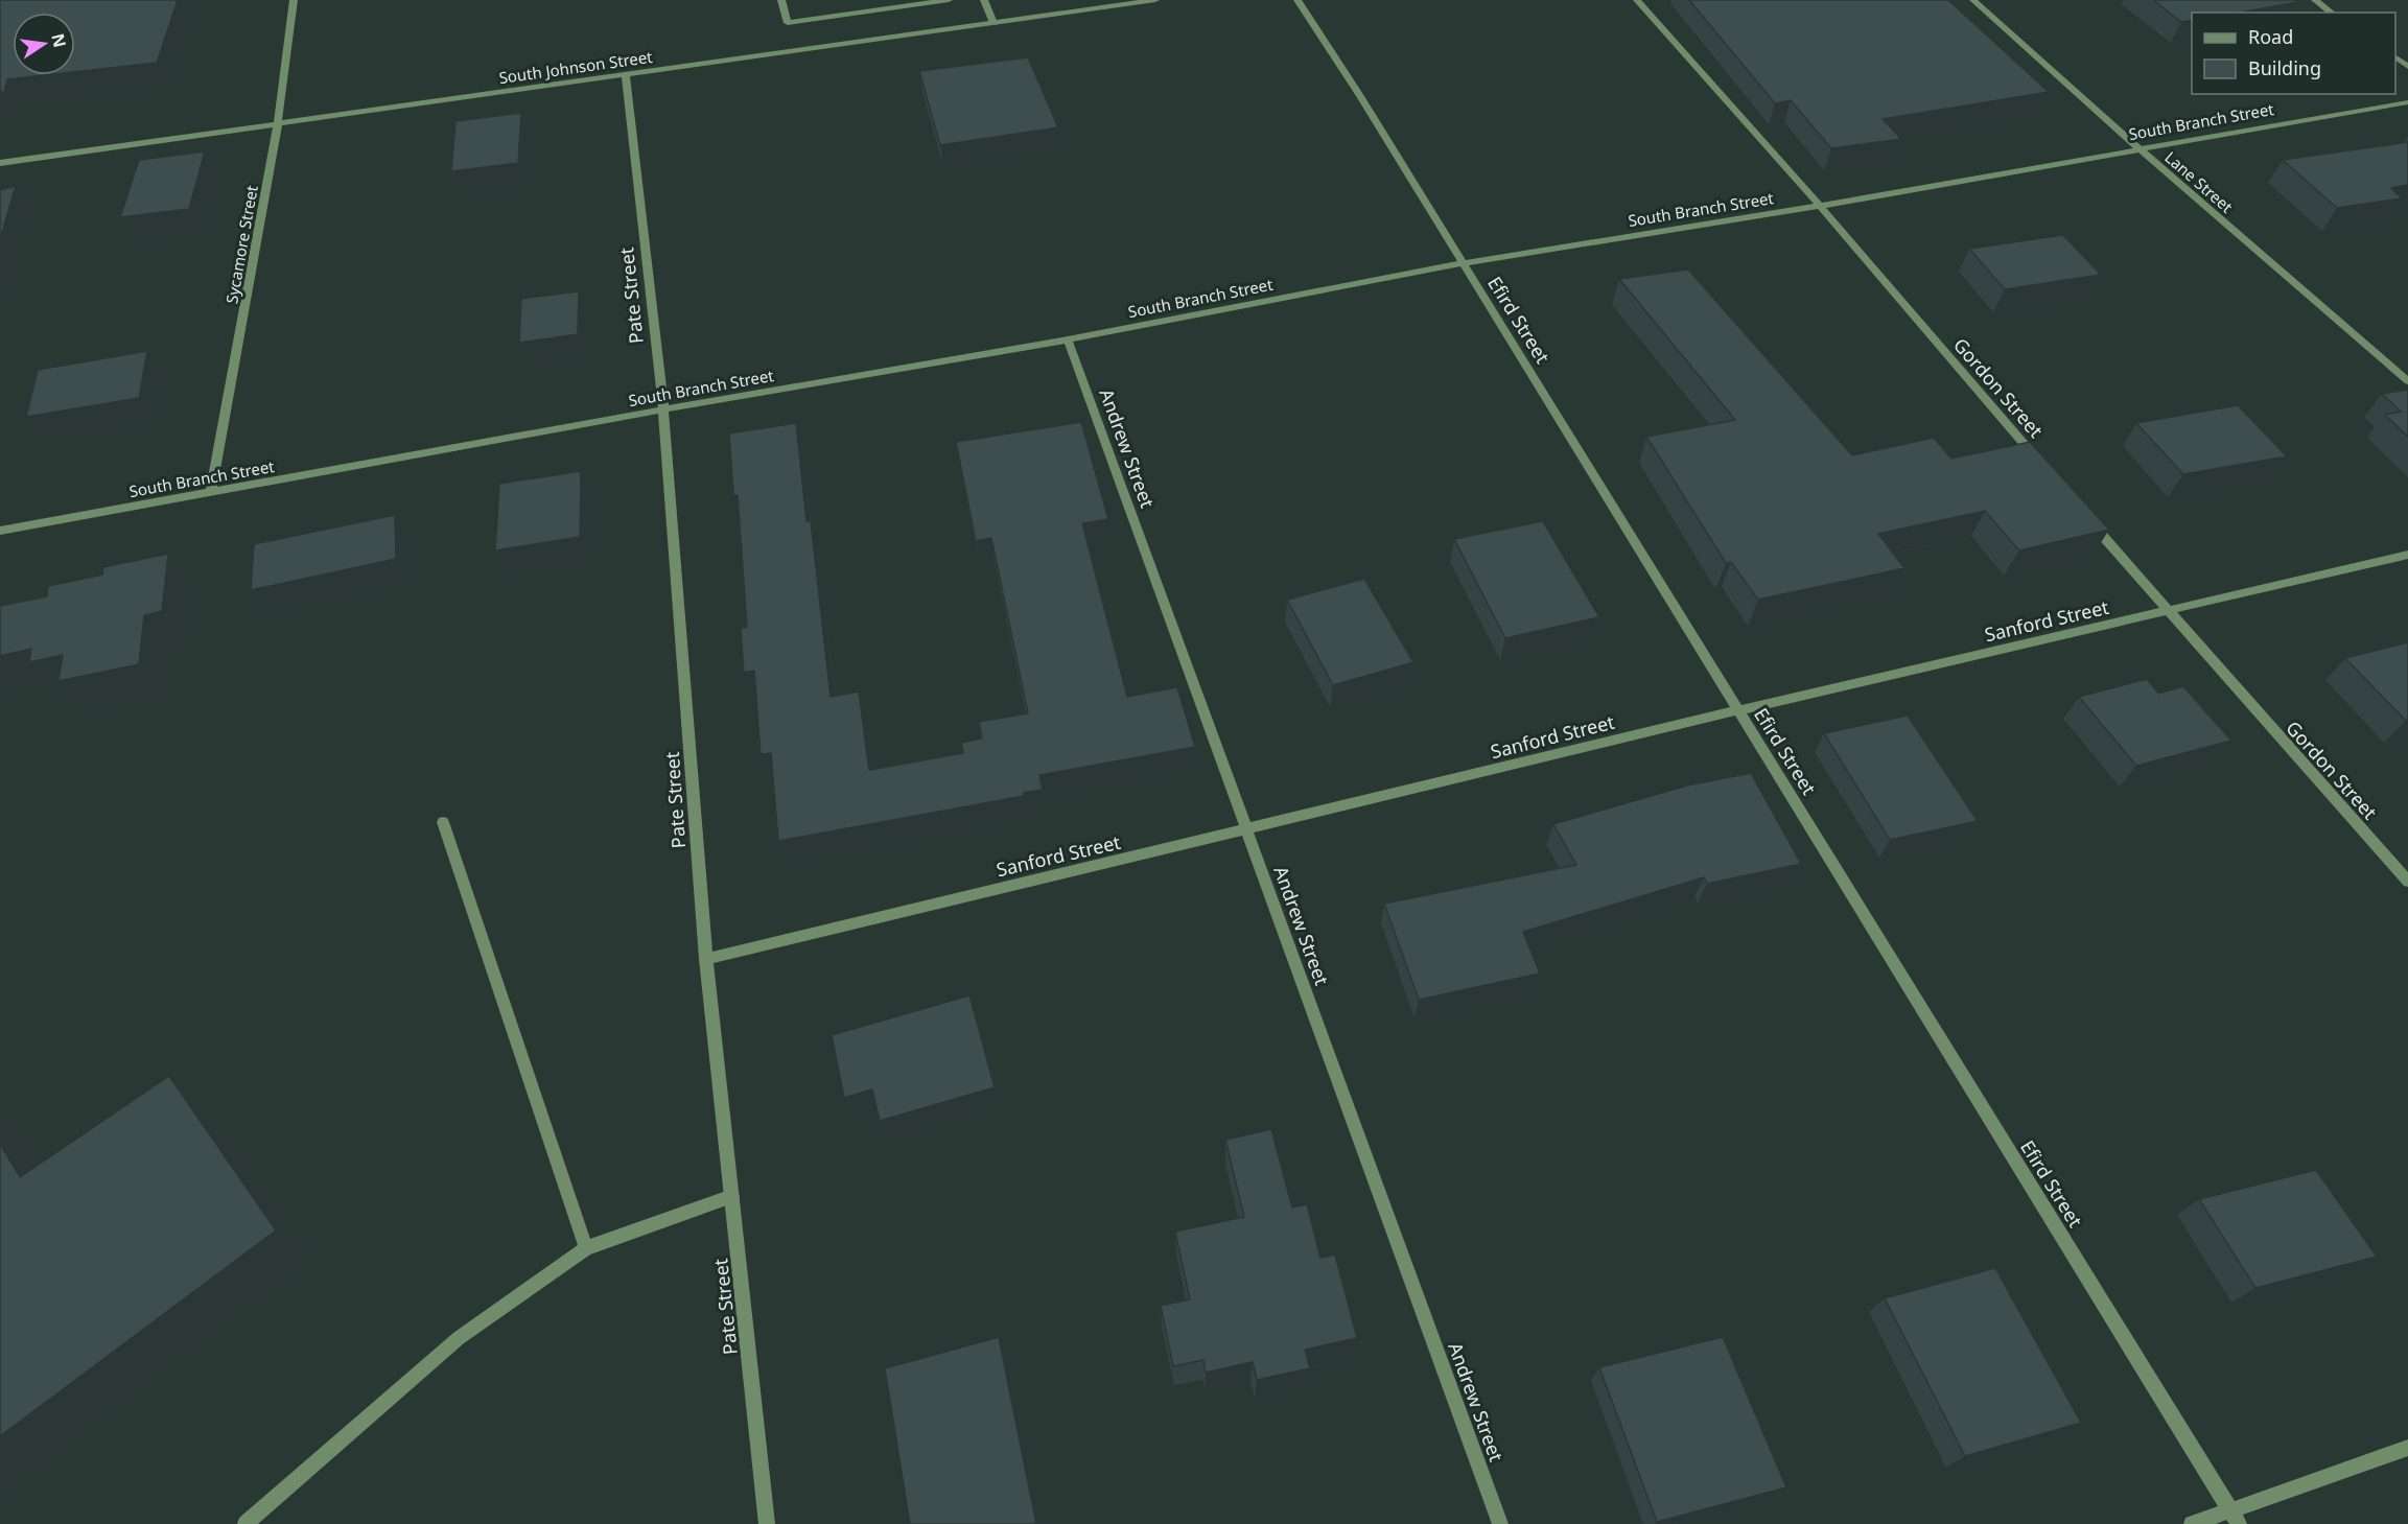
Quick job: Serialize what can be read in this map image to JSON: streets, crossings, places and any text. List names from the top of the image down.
{
  "streets": {
    "street": [
      "South Johnson Street",
      "South Branch Street",
      "Lane Street",
      "Sycamore Street",
      "Pate Street",
      "Efird Street",
      "Gordon Street",
      "Andrew Street",
      "Sanford Street"
    ]
  },
  "crossings": [
    ["South Johnson Street", "Sycamore Street"],
    ["South Johnson Street", "Pate Street"],
    ["South Branch Street", "Lane Street"],
    ["South Branch Street", "Sycamore Street"],
    ["South Branch Street", "Pate Street"],
    ["South Branch Street", "Efird Street"],
    ["South Branch Street", "Gordon Street"],
    ["South Branch Street", "Andrew Street"],
    ["Pate Street", "Sanford Street"],
    ["Efird Street", "Sanford Street"],
    ["Gordon Street", "Sanford Street"],
    ["Andrew Street", "Sanford Street"]
  ],
  "legend": ["Road", "Building"],
  "north": "right"
}
